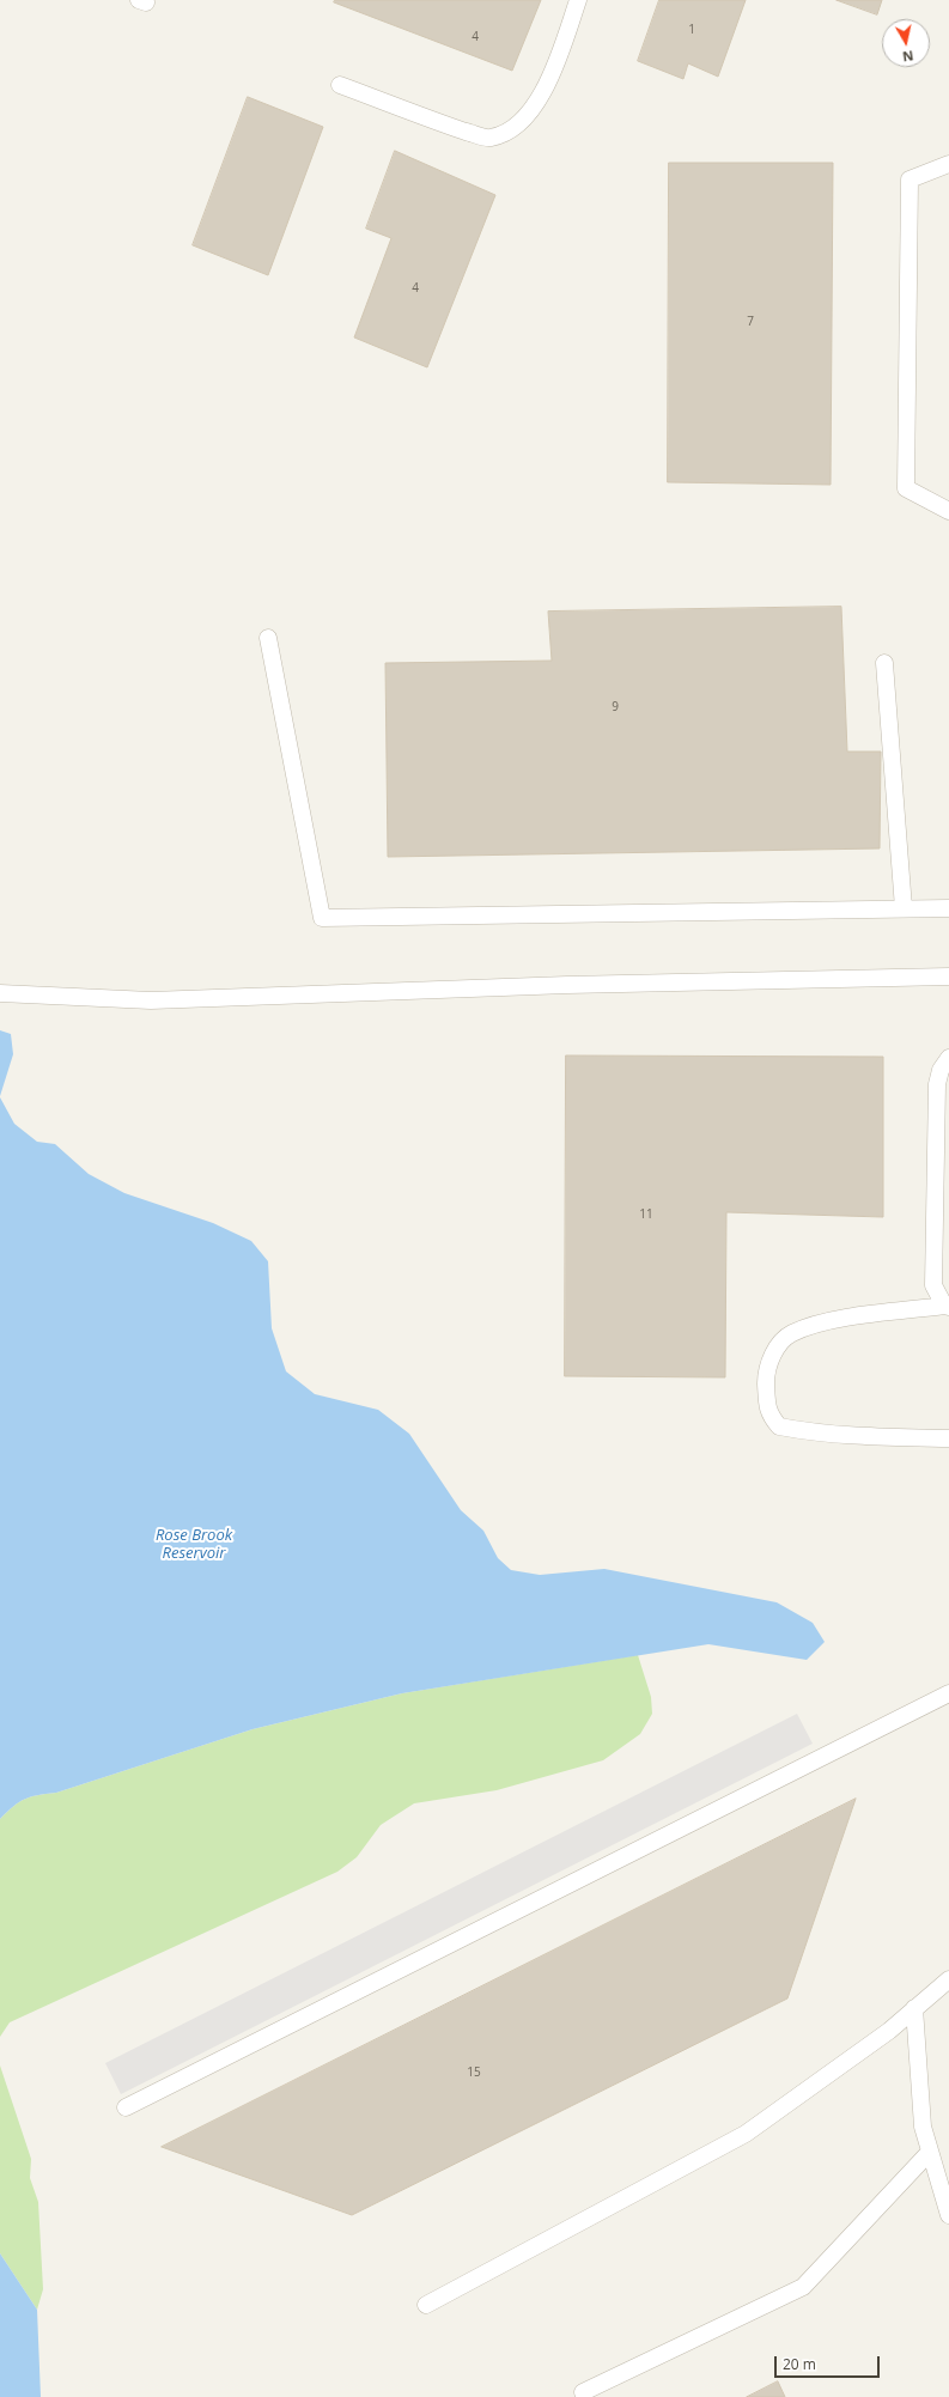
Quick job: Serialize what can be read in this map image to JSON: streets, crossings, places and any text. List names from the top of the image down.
{
  "water": ["Rose Brook Reservoir"],
  "house_numbers": [
    "1",
    "4",
    "4",
    "7",
    "9",
    "11",
    "15"
  ],
  "scale_bar": "20 m",
  "north": "bottom"
}
